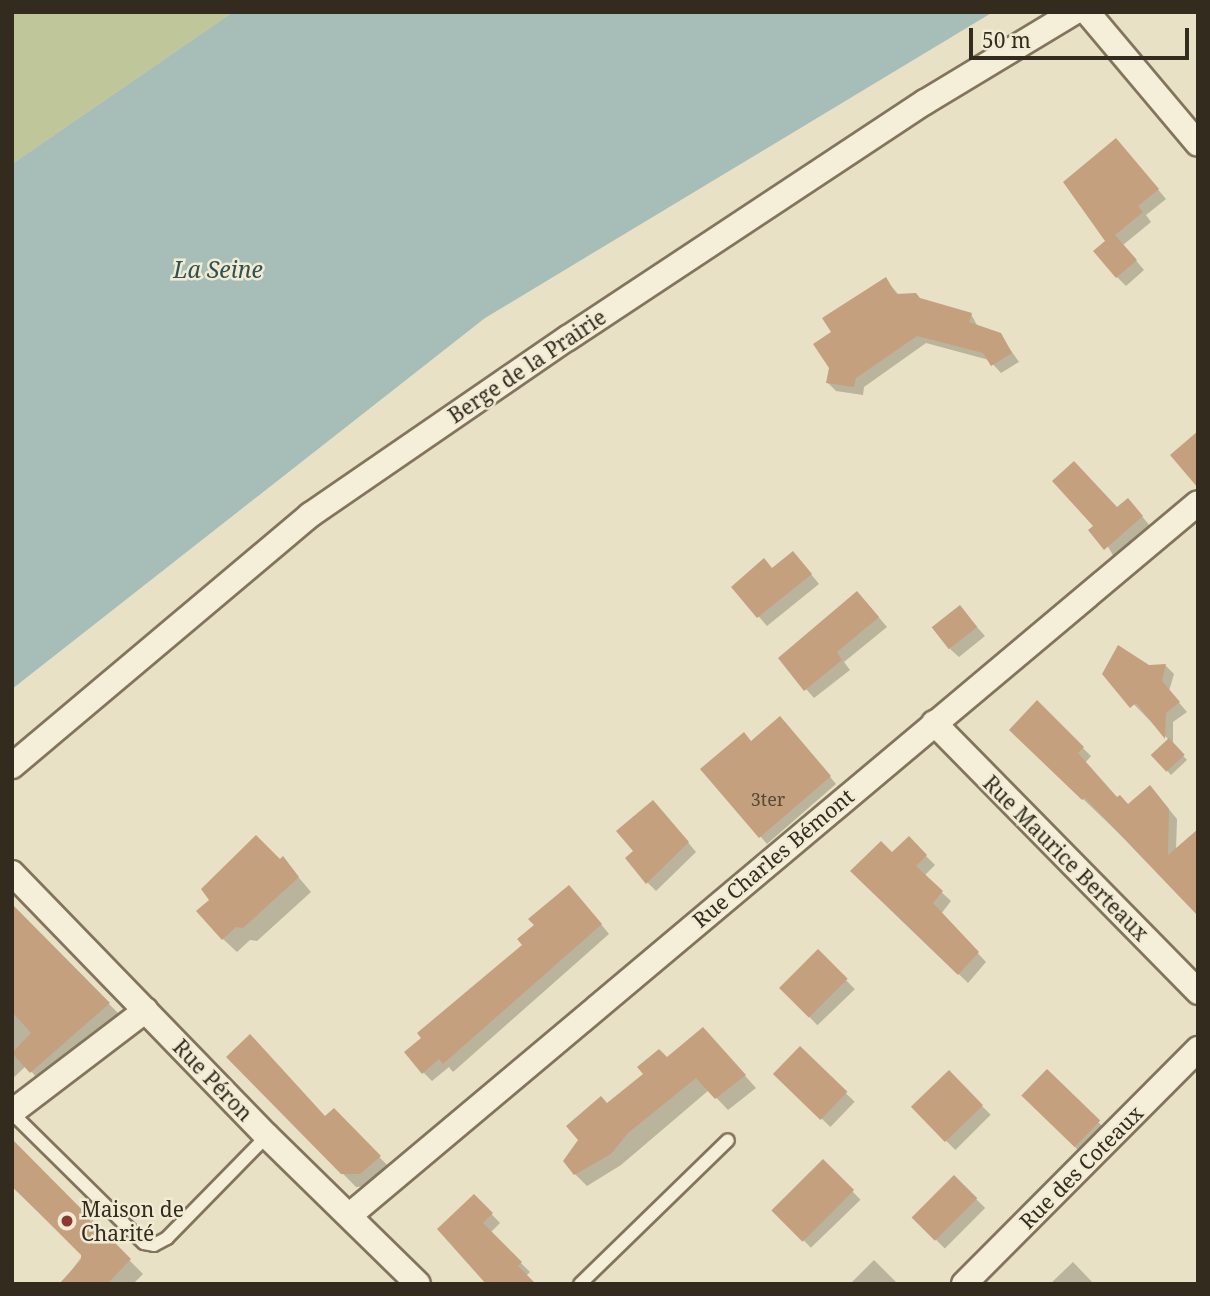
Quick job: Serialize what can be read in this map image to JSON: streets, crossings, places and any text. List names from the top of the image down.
{
  "streets": {
    "street": [
      "Berge de la Prairie",
      "Rue Charles Bémont",
      "Rue Maurice Berteaux",
      "Rue Péron",
      "Rue des Coteaux"
    ]
  },
  "crossings": [
    ["Rue Charles Bémont", "Rue Maurice Berteaux"],
    ["Rue Charles Bémont", "Rue Péron"]
  ],
  "water": ["La Seine"],
  "places": ["Maison de Charité"],
  "house_numbers": ["3ter"],
  "scale_bar": "50 m"
}
